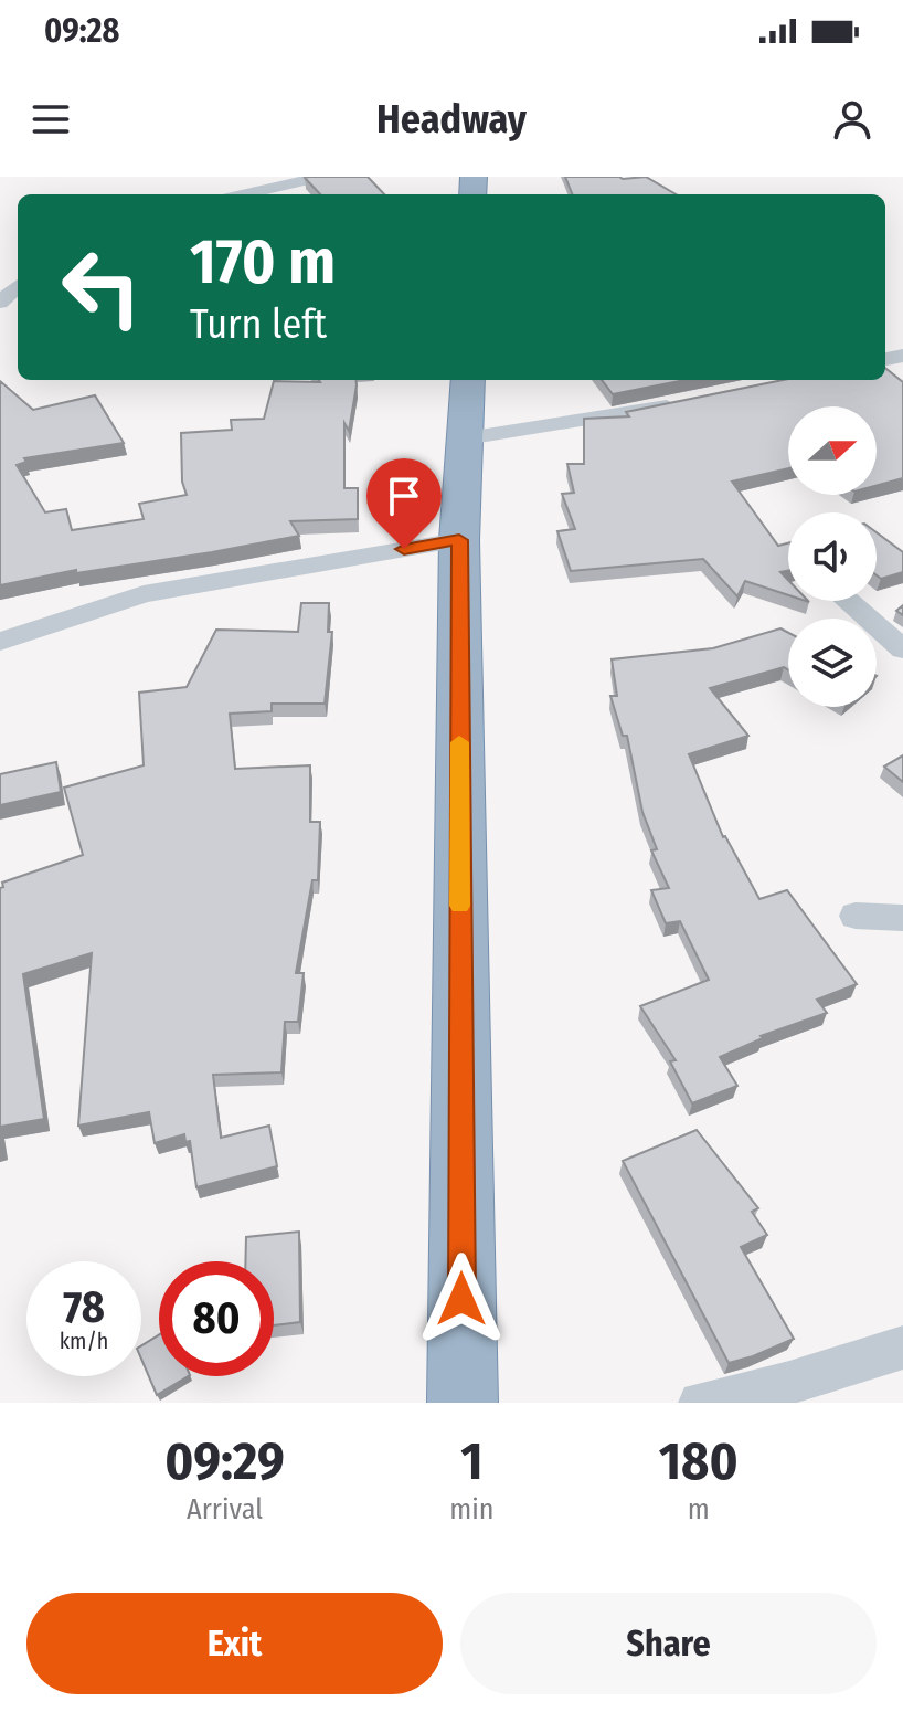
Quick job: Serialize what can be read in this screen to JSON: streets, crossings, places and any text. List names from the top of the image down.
{
  "north": "right",
  "page": {
    "status": "09:28",
    "header": "Headway",
    "turn": ["170 m", "Turn left"],
    "speed": "78 km/h",
    "limit": "80",
    "eta": [
      "09:29",
      "Arrival",
      "1",
      "min",
      "180",
      "m"
    ],
    "buttons": ["Exit", "Share"]
  }
}
